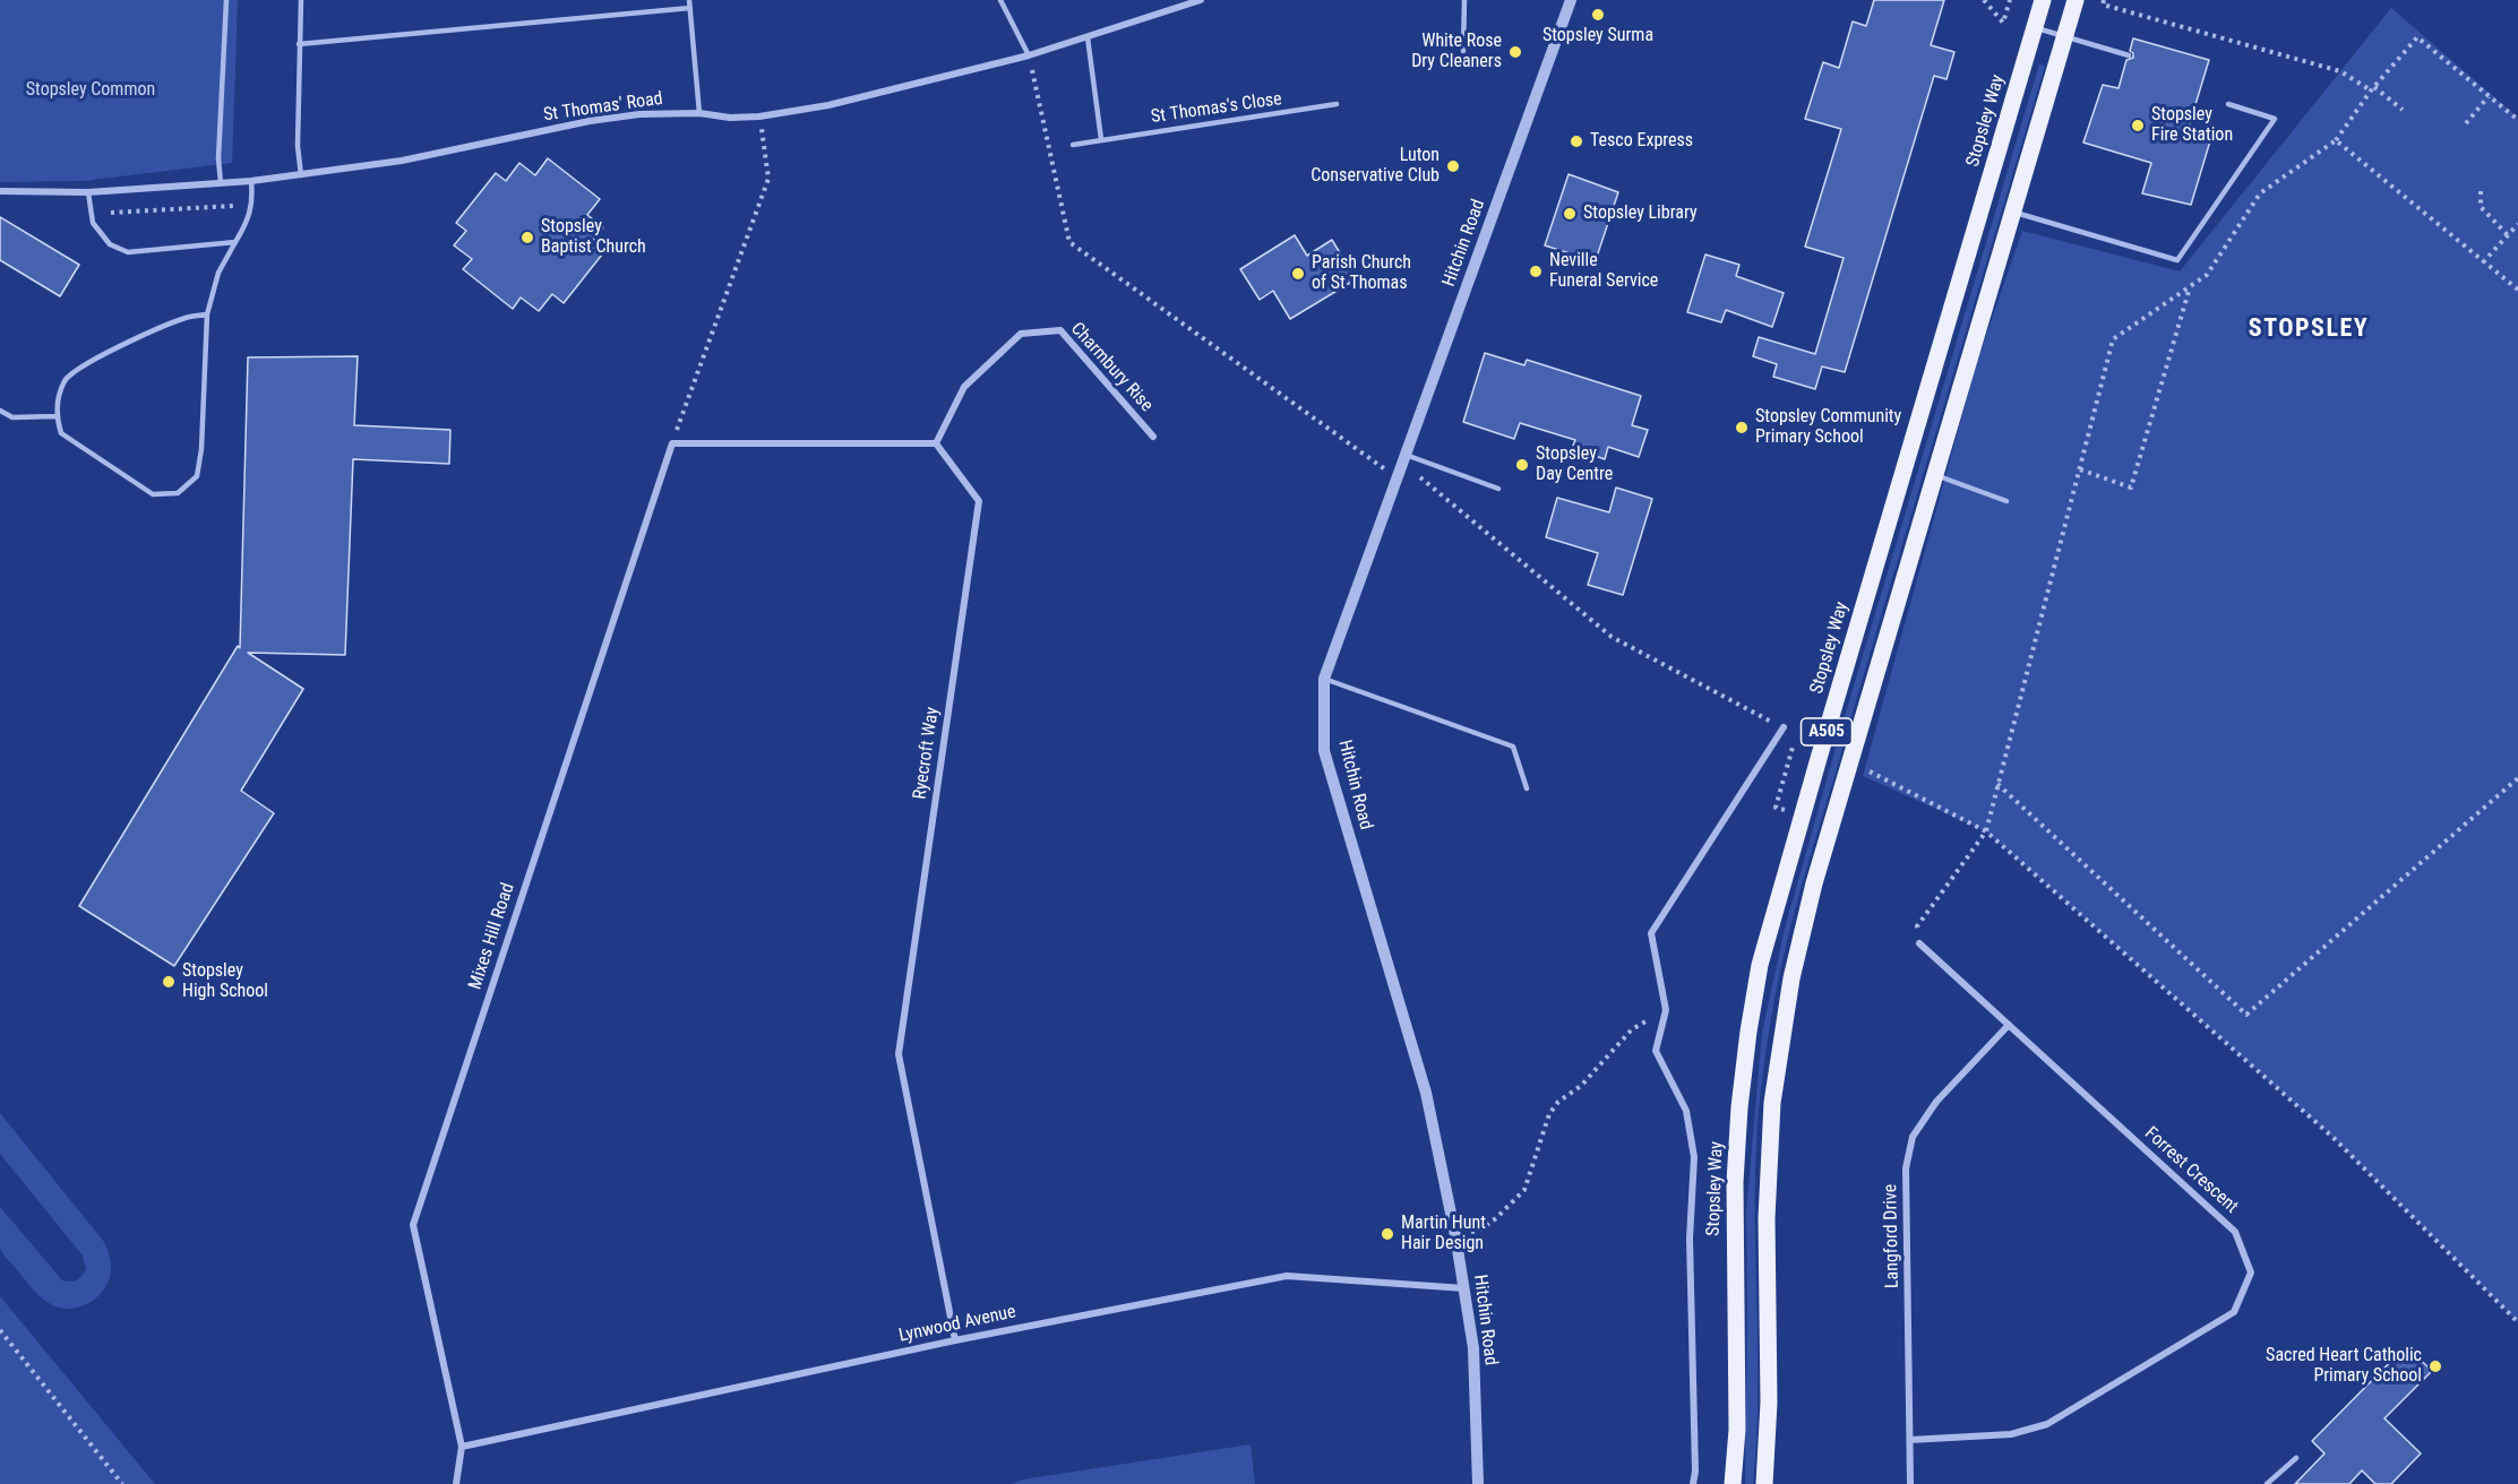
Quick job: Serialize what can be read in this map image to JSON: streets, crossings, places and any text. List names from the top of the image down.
{
  "streets": {
    "main road": ["Stopsley Way", "A505"],
    "street": [
      "St Thomas' Road",
      "Hitchin Road",
      "Charmbury Rise",
      "Ryecroft Way",
      "Mixes Hill Road",
      "Forrest Crescent",
      "Langford Drive",
      "Lynwood Avenue"
    ],
    "lane": ["St Thomas's Close"]
  },
  "crossings": [
    ["Hitchin Road", "Lynwood Avenue"],
    ["Charmbury Rise", "Ryecroft Way"],
    ["Ryecroft Way", "Lynwood Avenue"],
    ["Mixes Hill Road", "Lynwood Avenue"],
    ["Forrest Crescent", "Langford Drive"]
  ],
  "districts": ["STOPSLEY"],
  "parks": ["Stopsley Common"],
  "places": [
    "Stopsley Surma",
    "White Rose Dry Cleaners",
    "Stopsley Fire Station",
    "Tesco Express",
    "Luton Conservative Club",
    "Stopsley Library",
    "Stopsley Baptist Church",
    "Neville Funeral Service",
    "Parish Church of St Thomas",
    "Stopsley Community Primary School",
    "Stopsley Day Centre",
    "Stopsley High School",
    "Martin Hunt Hair Design",
    "Sacred Heart Catholic Primary School"
  ]
}
